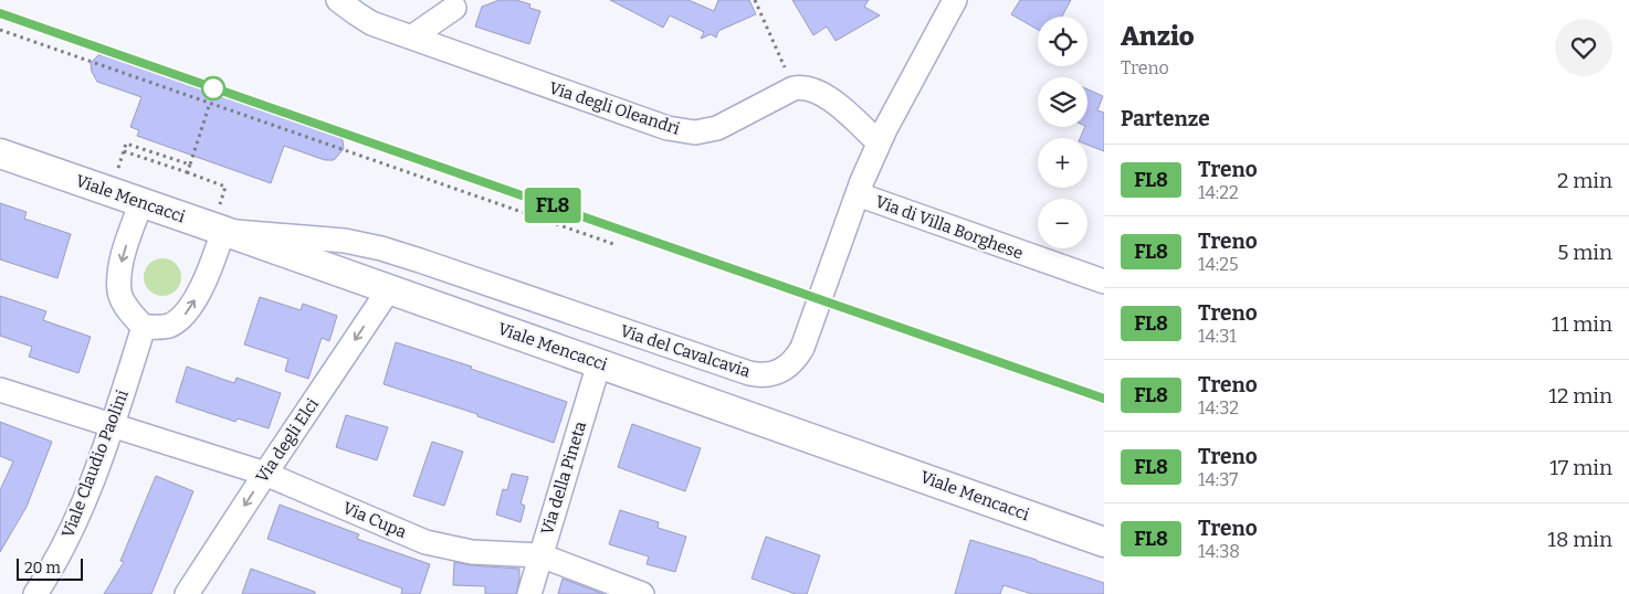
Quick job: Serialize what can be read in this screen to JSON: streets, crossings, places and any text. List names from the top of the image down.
{
  "streets": {
    "main road": ["Viale Mencacci"],
    "street": [
      "Via degli Oleandri",
      "Via di Villa Borghese",
      "Via del Cavalcavia",
      "Via degli Elci",
      "Viale Claudio Paolini",
      "Via della Pineta",
      "Via Cupa"
    ]
  },
  "crossings": [
    ["Viale Mencacci", "Via del Cavalcavia"],
    ["Viale Mencacci", "Via degli Elci"],
    ["Viale Mencacci", "Via della Pineta"],
    ["Via di Villa Borghese", "Via del Cavalcavia"],
    ["Via degli Elci", "Via Cupa"],
    ["Viale Claudio Paolini", "Via Cupa"],
    ["Via della Pineta", "Via Cupa"]
  ],
  "scale_bar": "20 m",
  "page": {
    "on_map": "FL8",
    "heading": [
      ["Anzio", "Treno"],
      "Partenze"
    ],
    "map_buttons": ["+", "−"],
    "list": [
      {
        "mark": "FL8",
        "name": "Treno",
        "note": "14:22",
        "value": "2 min"
      },
      {
        "mark": "FL8",
        "name": "Treno",
        "note": "14:25",
        "value": "5 min"
      },
      {
        "mark": "FL8",
        "name": "Treno",
        "note": "14:31",
        "value": "11 min"
      },
      {
        "mark": "FL8",
        "name": "Treno",
        "note": "14:32",
        "value": "12 min"
      },
      {
        "mark": "FL8",
        "name": "Treno",
        "note": "14:37",
        "value": "17 min"
      },
      {
        "mark": "FL8",
        "name": "Treno",
        "note": "14:38",
        "value": "18 min"
      }
    ],
    "scale": "20 m"
  }
}
